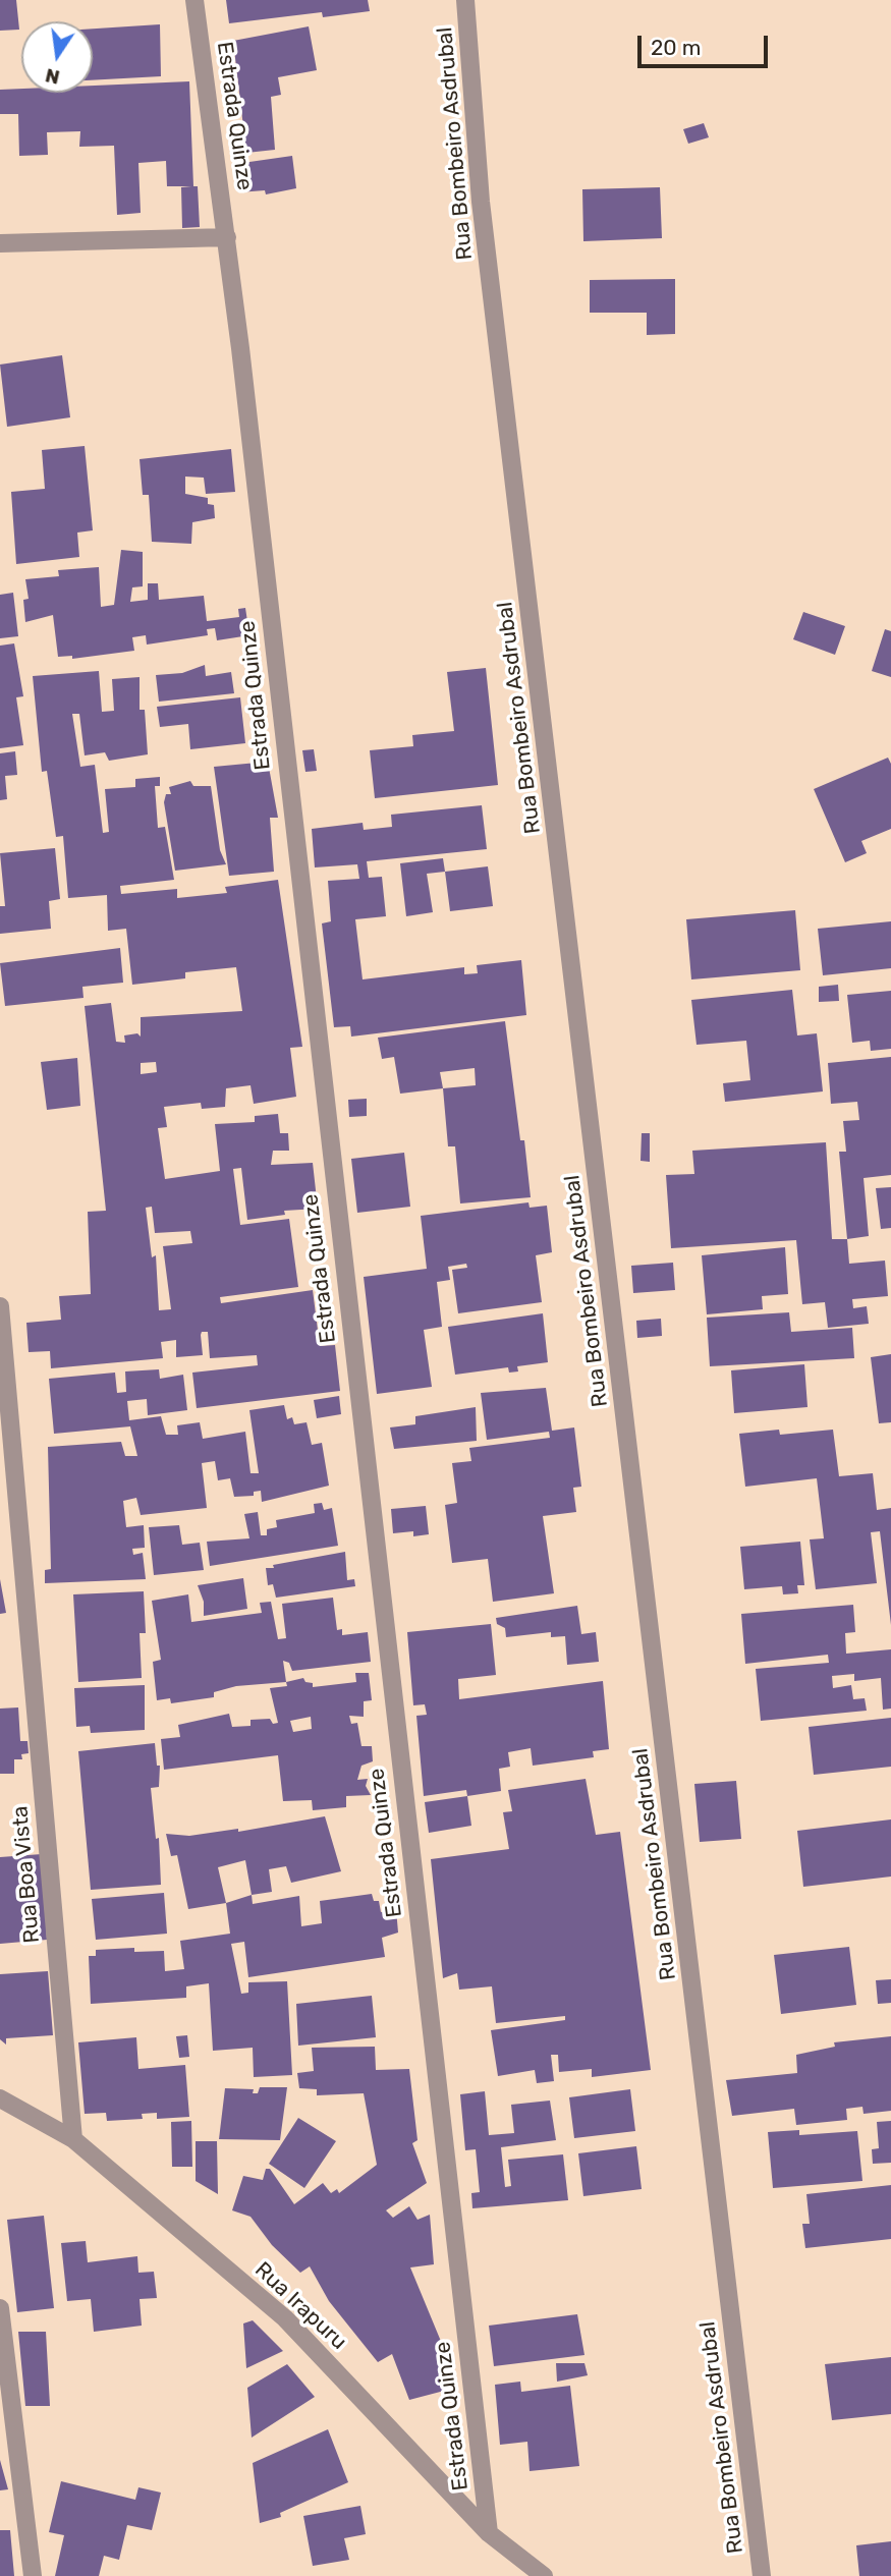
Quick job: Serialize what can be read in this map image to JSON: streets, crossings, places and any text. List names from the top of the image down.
{
  "streets": {
    "street": [
      "Estrada Quinze",
      "Rua Bombeiro Asdrubal",
      "Rua Boa Vista",
      "Rua Irapuru"
    ]
  },
  "crossings": [
    ["Estrada Quinze", "Rua Irapuru"],
    ["Rua Boa Vista", "Rua Irapuru"]
  ],
  "scale_bar": "20 m",
  "north": "bottom"
}
